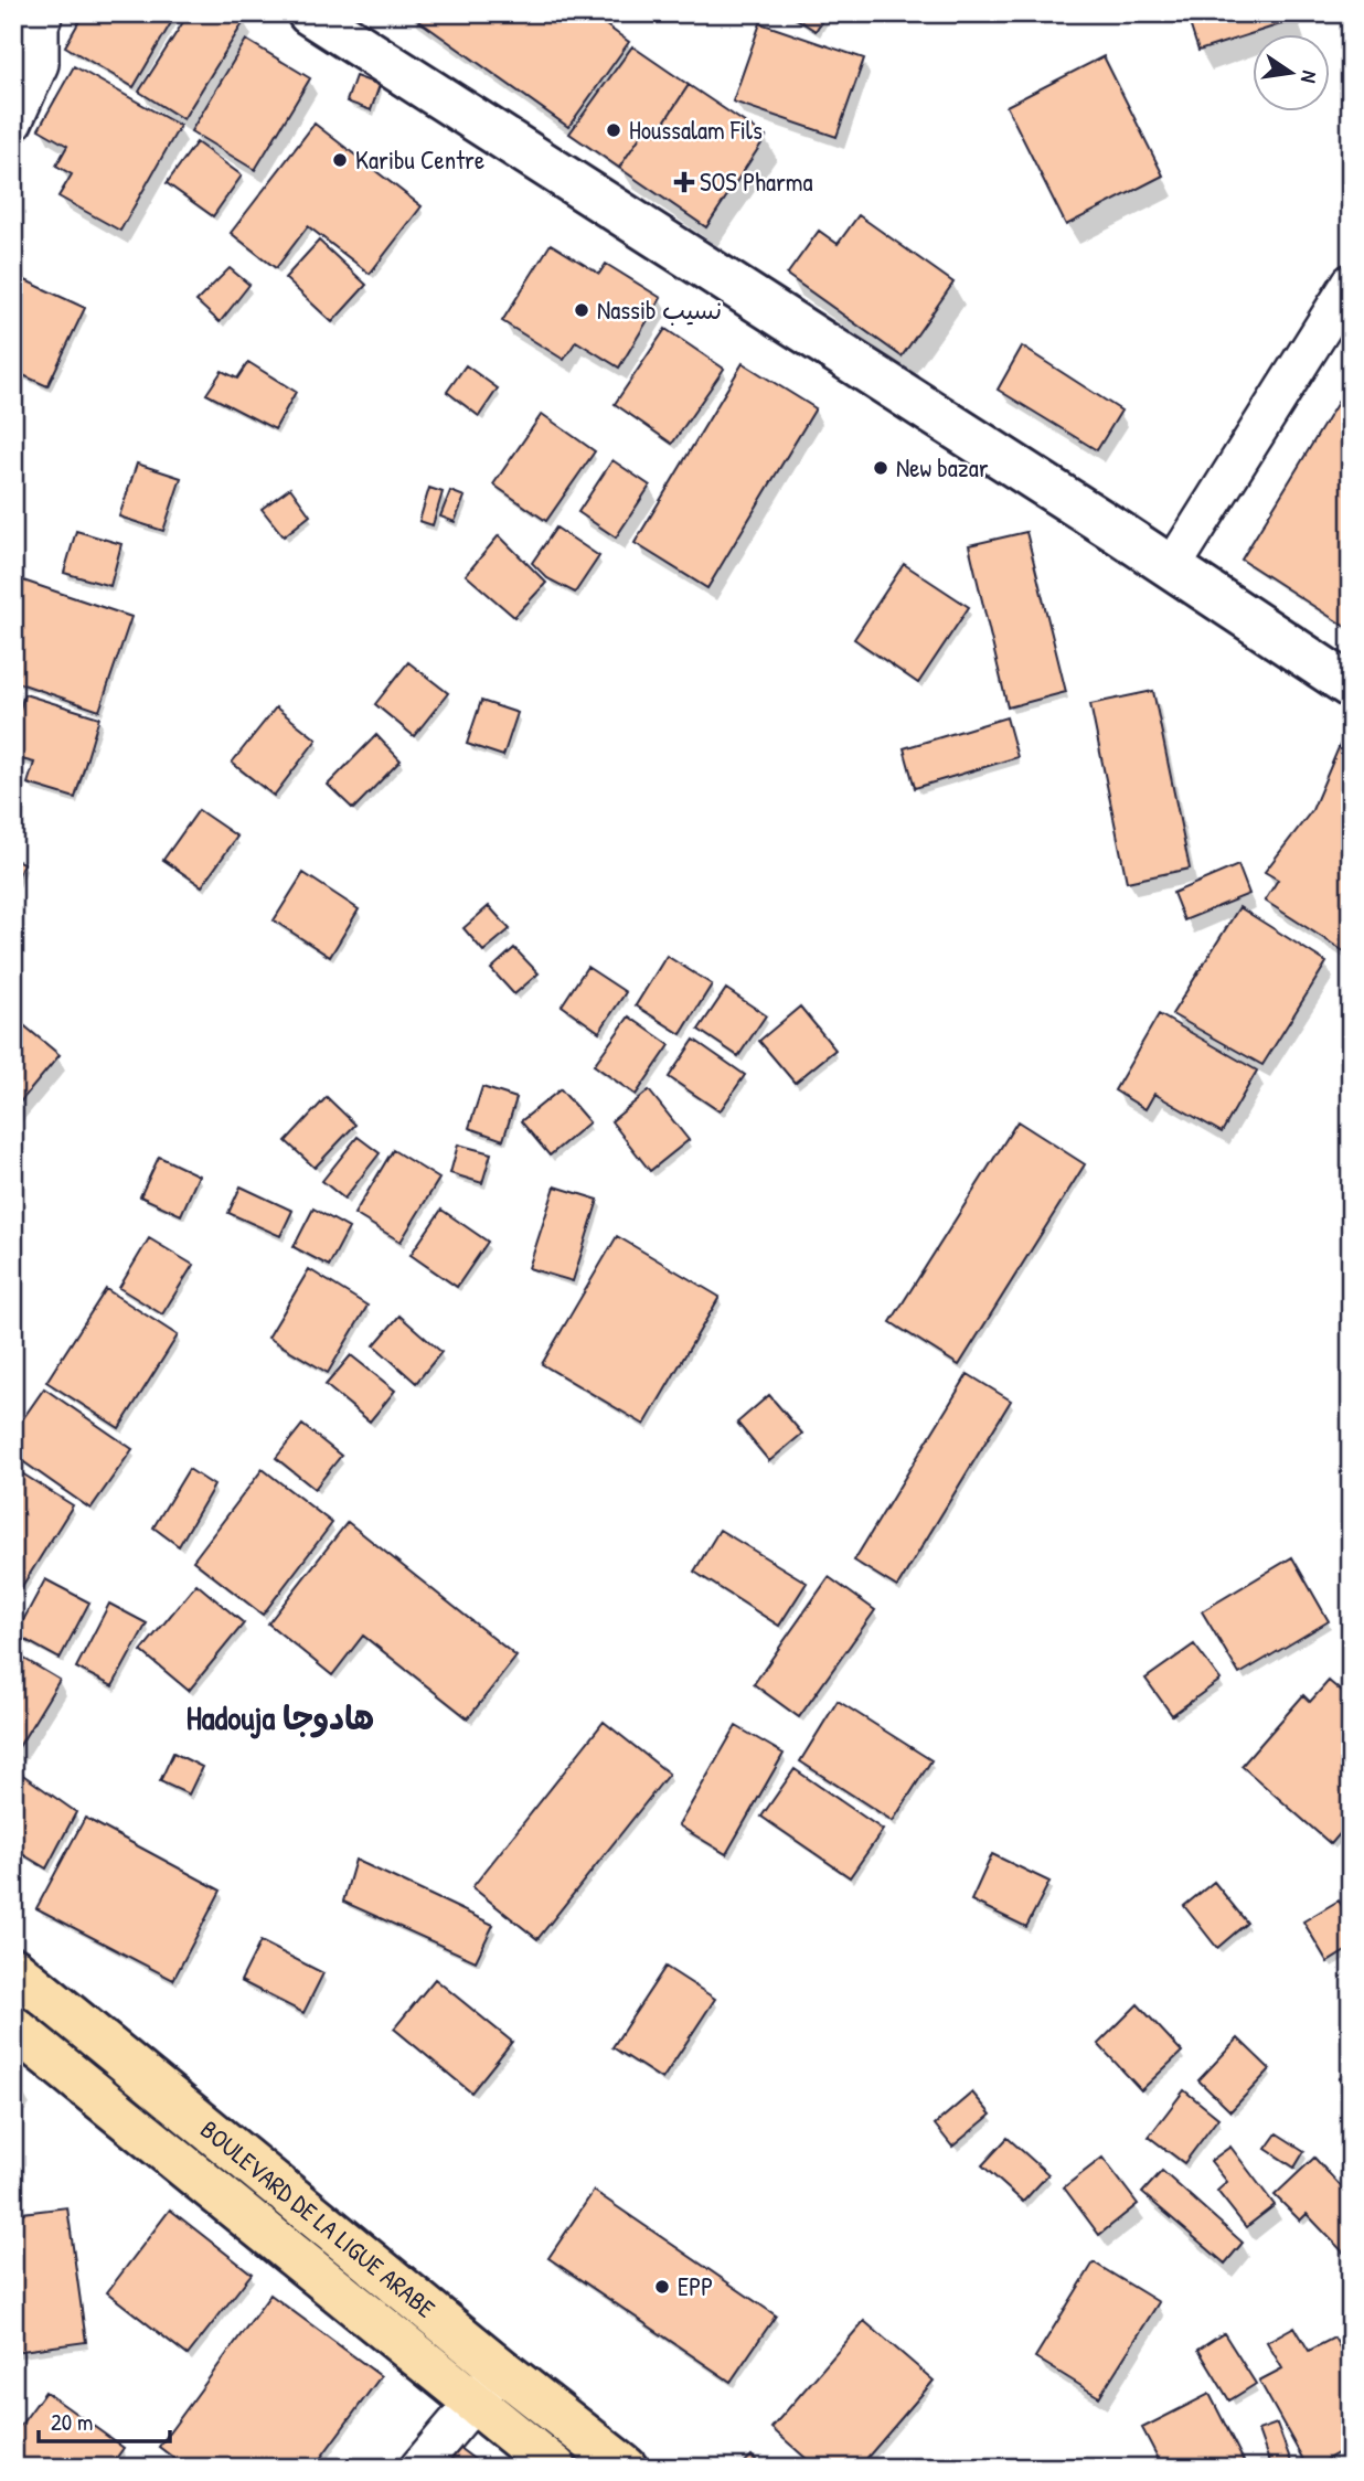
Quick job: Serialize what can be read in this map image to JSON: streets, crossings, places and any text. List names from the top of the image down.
{
  "streets": {
    "main road": ["BOULEVARD DE LA LIGUE ARABE"]
  },
  "districts": ["Hadouja هادوجا"],
  "places": {
    "other": [
      "Houssalam Fils",
      "Karibu Centre",
      "Nassib نسيب",
      "New bazar",
      "EPP"
    ],
    "health": ["SOS Pharma"]
  },
  "scale_bar": "20 m",
  "north": "right"
}
